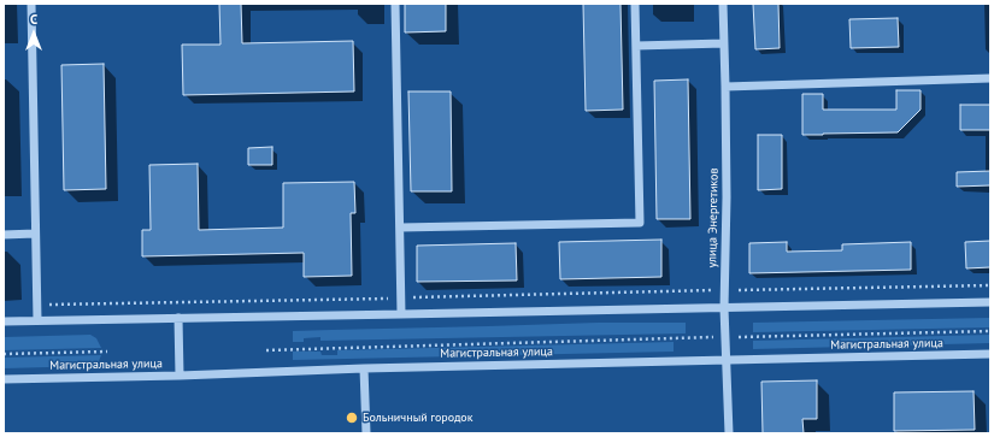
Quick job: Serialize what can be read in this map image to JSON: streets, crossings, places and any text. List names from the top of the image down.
{
  "streets": {
    "street": ["улица Энергетиков", "Магистральная улица"]
  },
  "crossings": [
    ["улица Энергетиков", "Магистральная улица"]
  ],
  "places": ["Больничный городок"],
  "north": "top"
}
